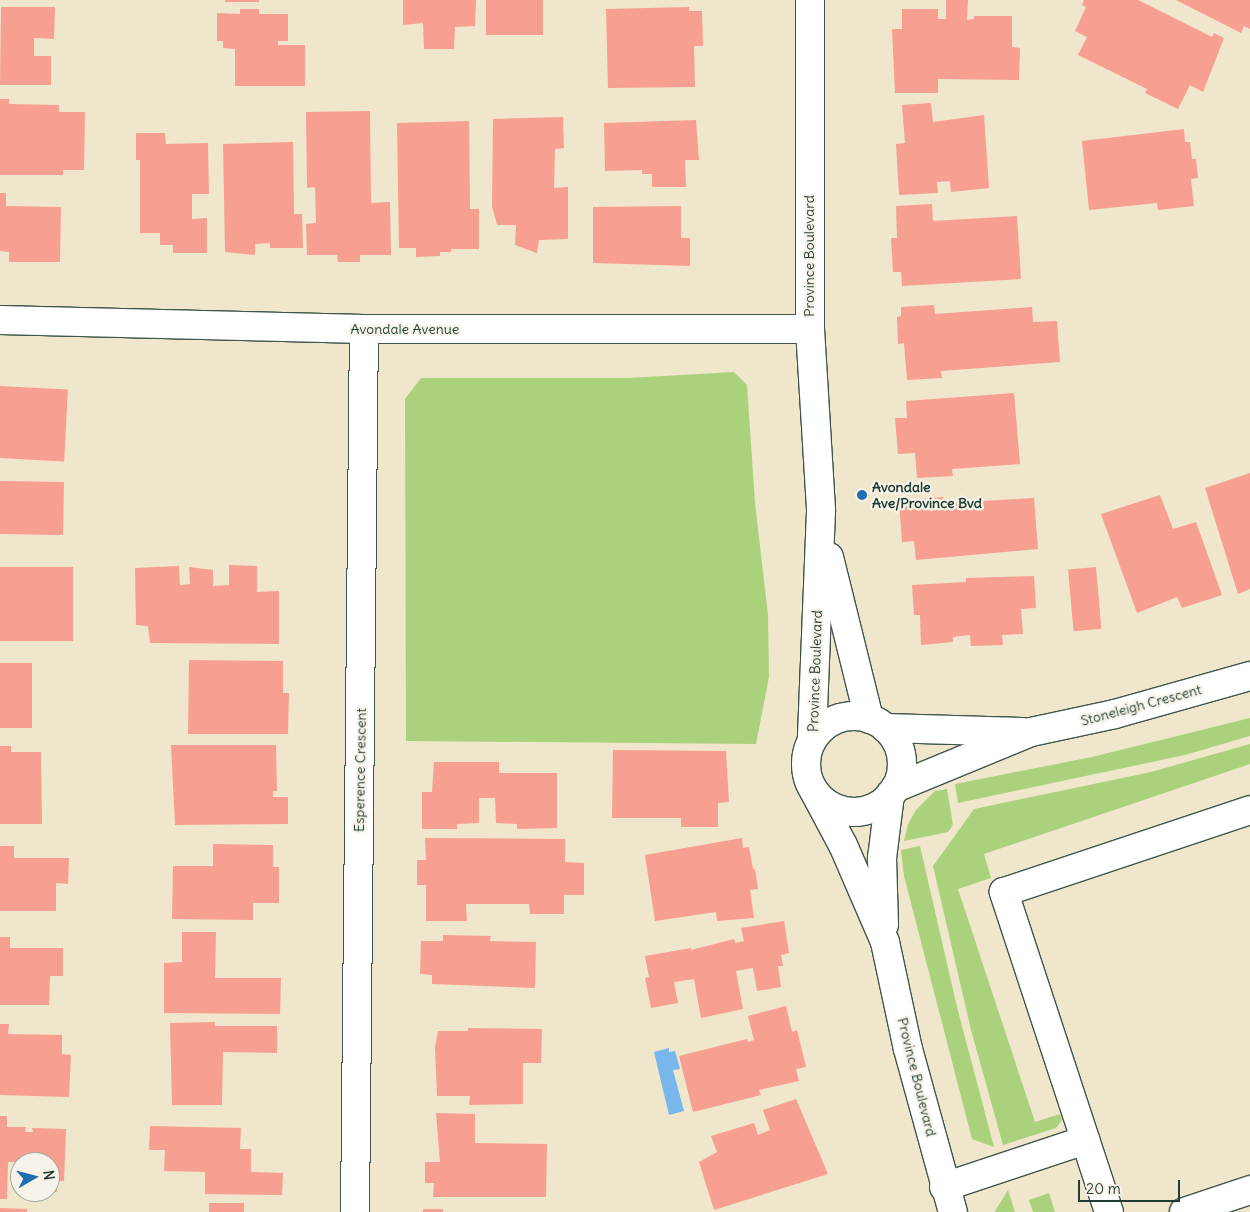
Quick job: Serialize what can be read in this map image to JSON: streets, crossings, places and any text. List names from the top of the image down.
{
  "streets": {
    "street": [
      "Province Boulevard",
      "Avondale Avenue",
      "Stoneleigh Crescent",
      "Esperence Crescent"
    ]
  },
  "crossings": [
    ["Province Boulevard", "Avondale Avenue"],
    ["Province Boulevard", "Stoneleigh Crescent"],
    ["Avondale Avenue", "Esperence Crescent"]
  ],
  "places": ["Avondale Ave/Province Bvd"],
  "scale_bar": "20 m",
  "north": "right"
}
